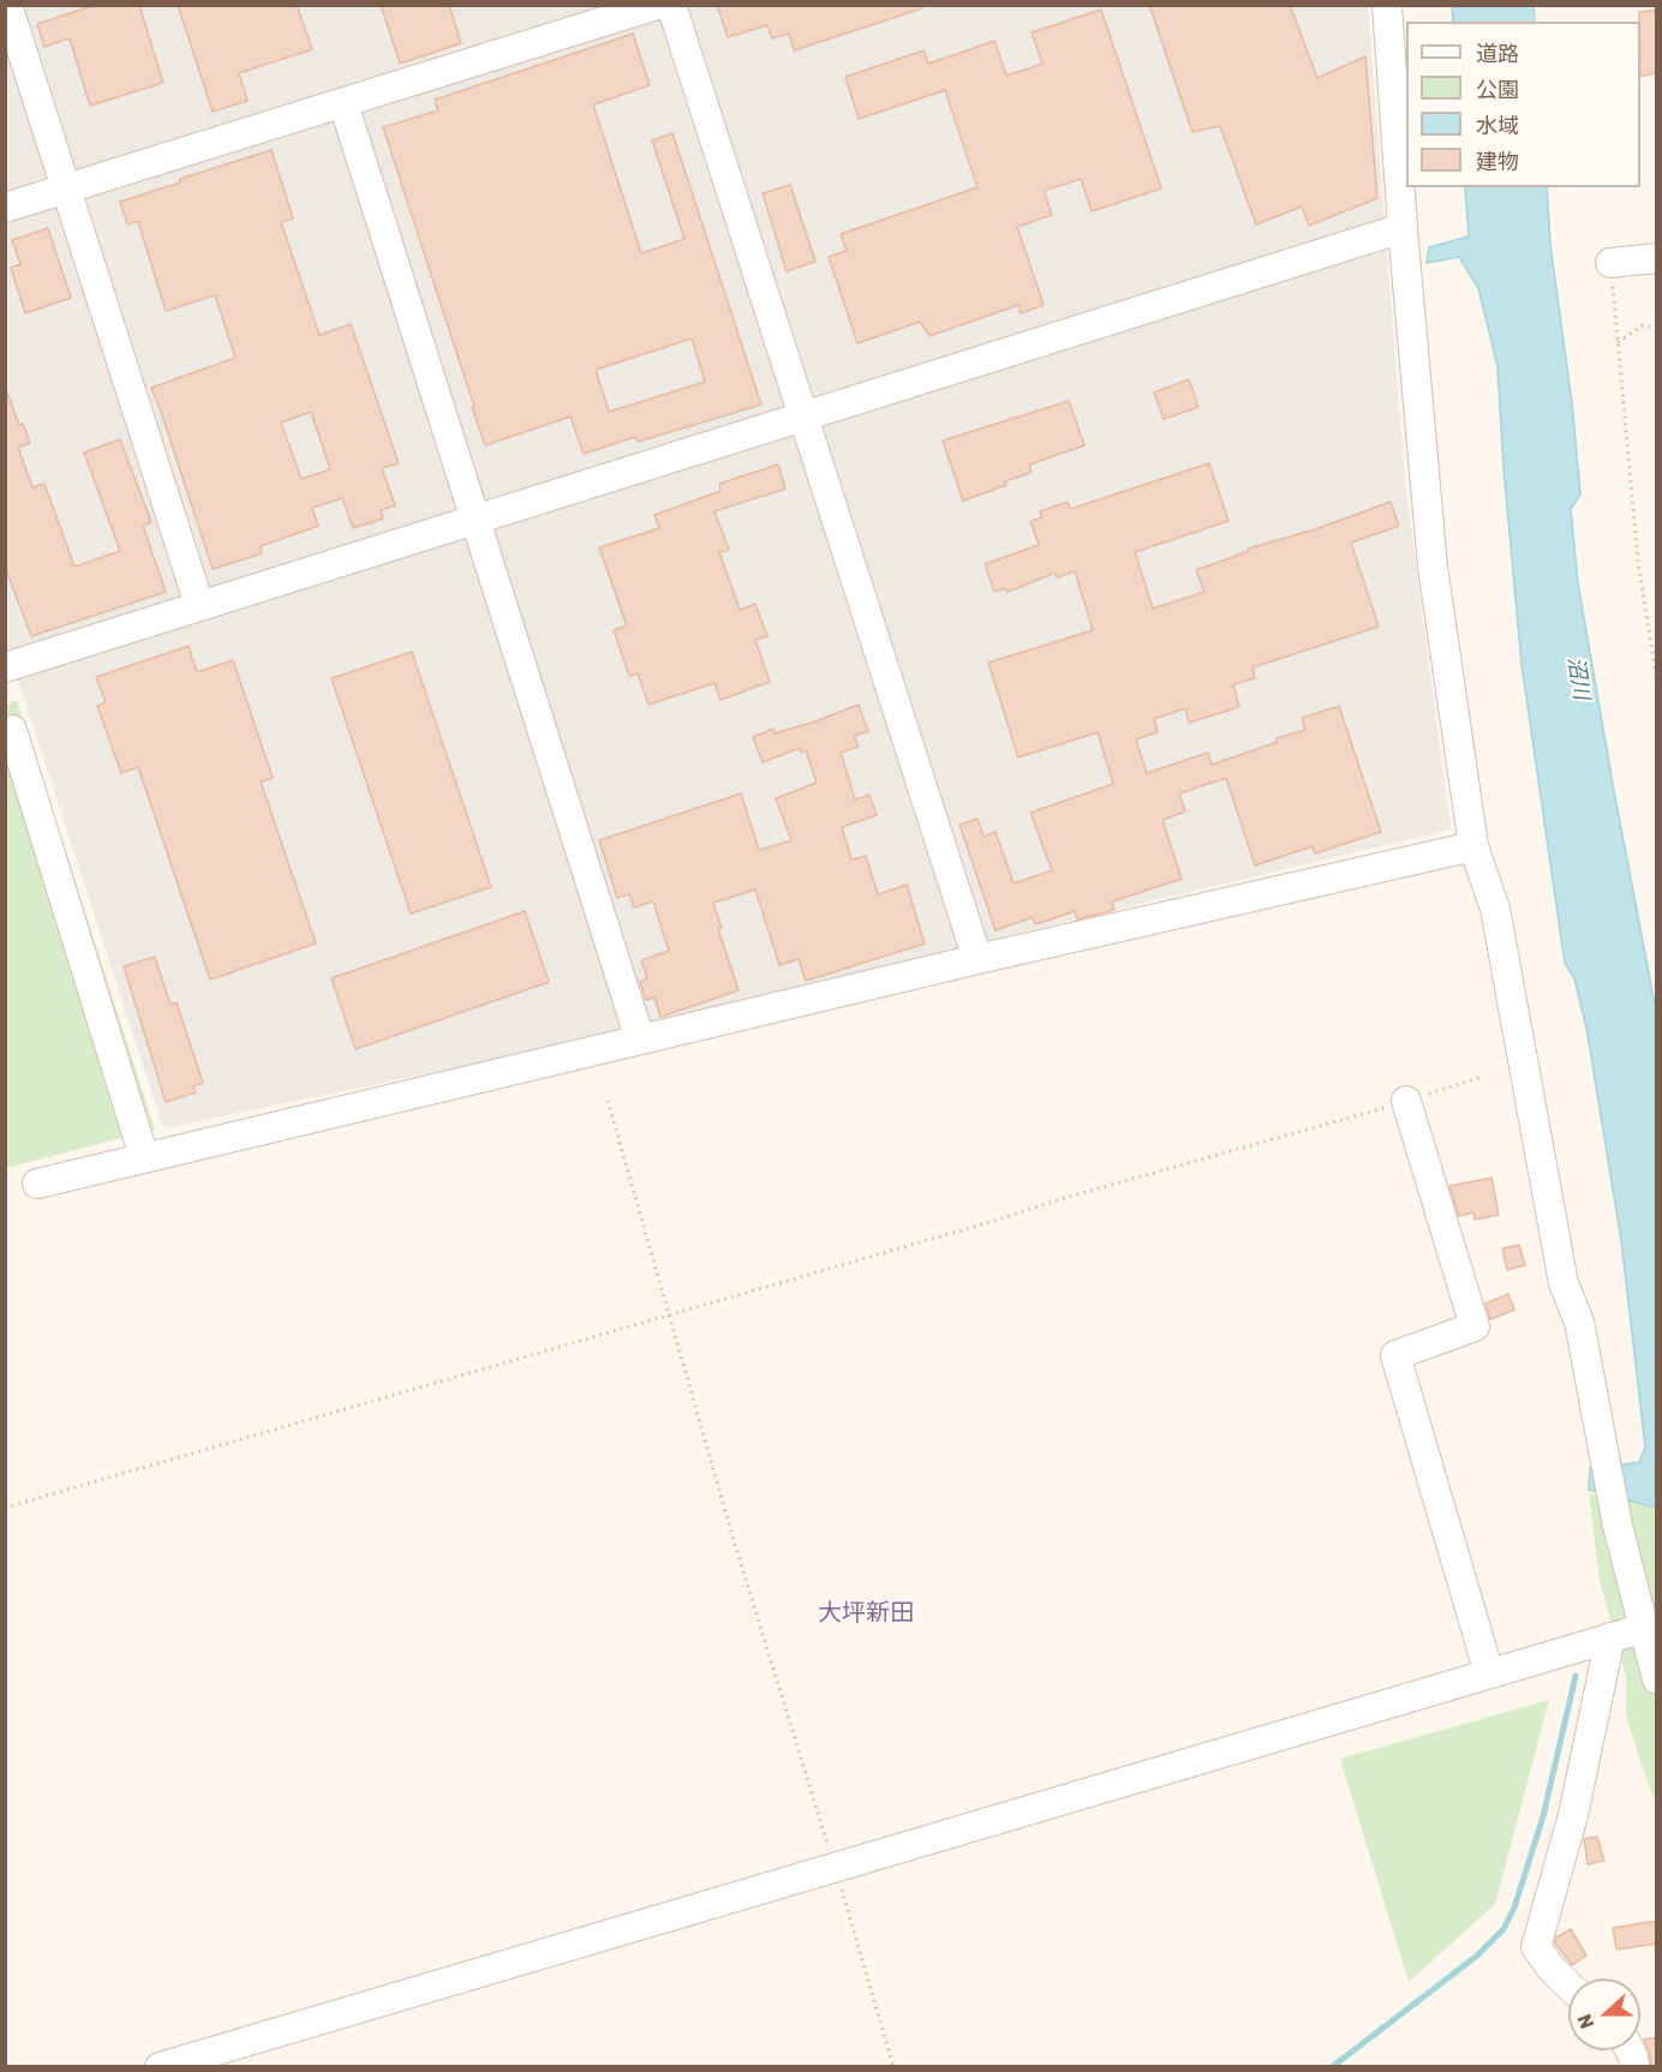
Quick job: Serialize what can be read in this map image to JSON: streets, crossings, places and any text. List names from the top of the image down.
{
  "districts": ["大坪新田"],
  "water": ["沼川"],
  "legend": [
    "道路",
    "公園",
    "水域",
    "建物"
  ],
  "north": "left"
}
